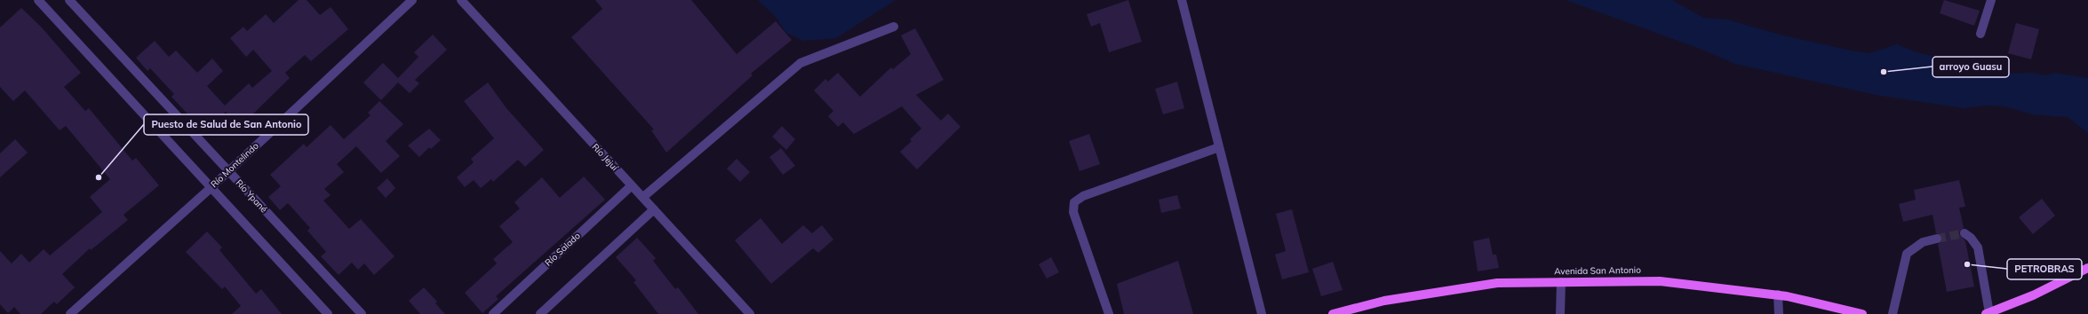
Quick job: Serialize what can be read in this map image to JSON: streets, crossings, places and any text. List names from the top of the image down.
{
  "streets": {
    "main road": ["Avenida San Antonio"],
    "street": [
      "Río Jejuí",
      "Río Montelindo",
      "Río Ypané",
      "Río Salado"
    ]
  },
  "crossings": [
    ["Río Jejuí", "Río Salado"],
    ["Río Montelindo", "Río Ypané"]
  ],
  "places": ["arroyo Guasu", "Puesto de Salud de San Antonio", "PETROBRAS"]
}
